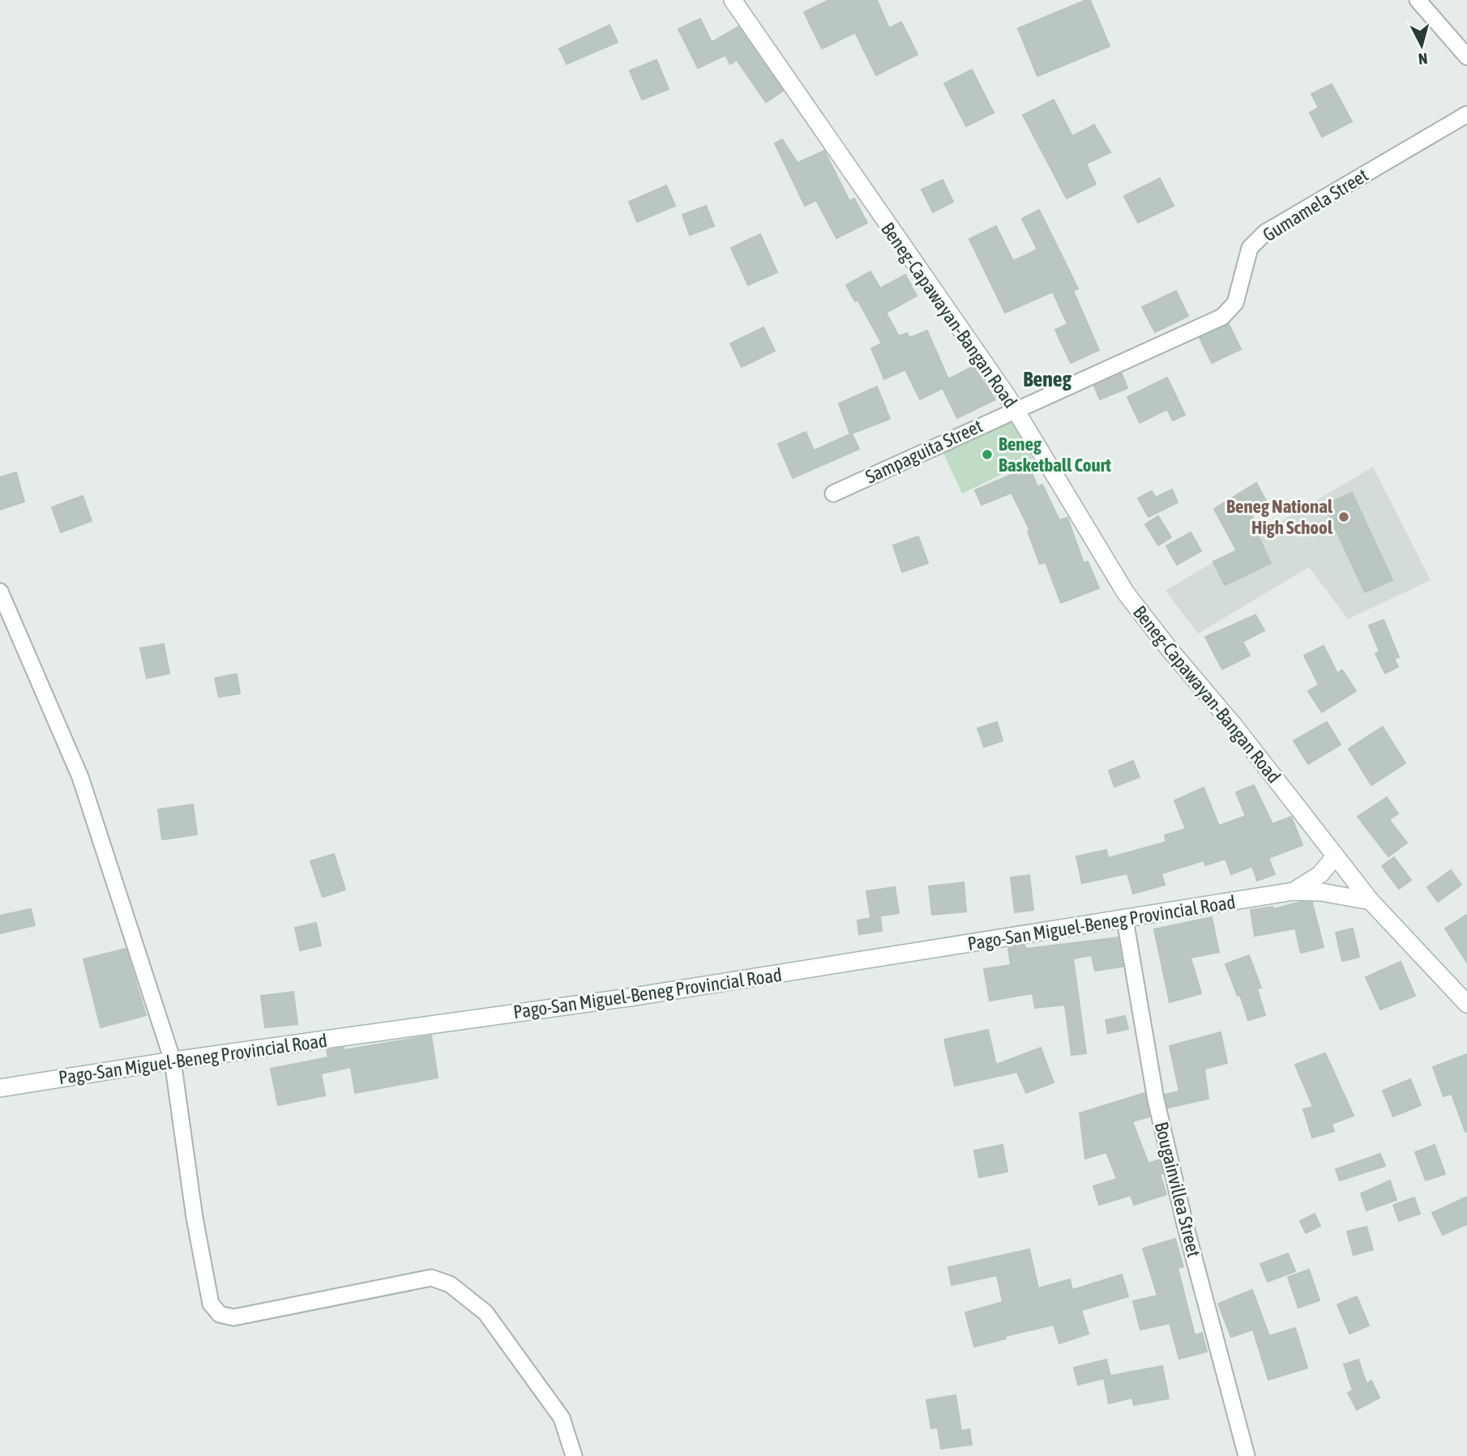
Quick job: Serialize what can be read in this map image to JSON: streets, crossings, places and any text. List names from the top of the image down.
{
  "streets": {
    "main road": ["Beneg-Capawayan-Bangan Road", "Pago-San Miguel-Beneg Provincial Road"],
    "street": ["Gumamela Street", "Sampaguita Street", "Bougainvillea Street"]
  },
  "crossings": [
    ["Gumamela Street", "Beneg-Capawayan-Bangan Road"],
    ["Gumamela Street", "Sampaguita Street"],
    ["Beneg-Capawayan-Bangan Road", "Sampaguita Street"],
    ["Pago-San Miguel-Beneg Provincial Road", "Bougainvillea Street"]
  ],
  "districts": ["Beneg"],
  "places": ["Beneg Basketball Court", "Beneg National High School"],
  "north": "bottom"
}
